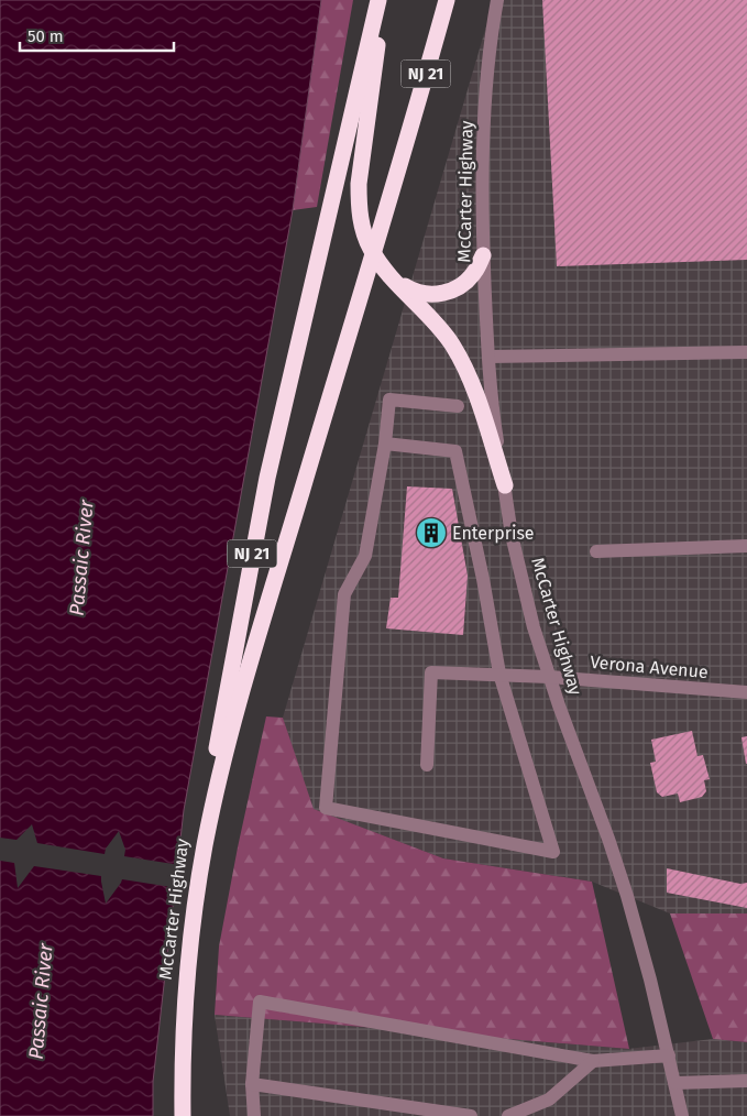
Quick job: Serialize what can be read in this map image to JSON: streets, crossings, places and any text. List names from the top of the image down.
{
  "streets": {
    "highway": ["NJ 21", "McCarter Highway"],
    "street": ["Verona Avenue"]
  },
  "crossings": [
    ["McCarter Highway", "Verona Avenue"]
  ],
  "water": ["Passaic River"],
  "places": {
    "building": ["Enterprise"]
  },
  "scale_bar": "50 m"
}
